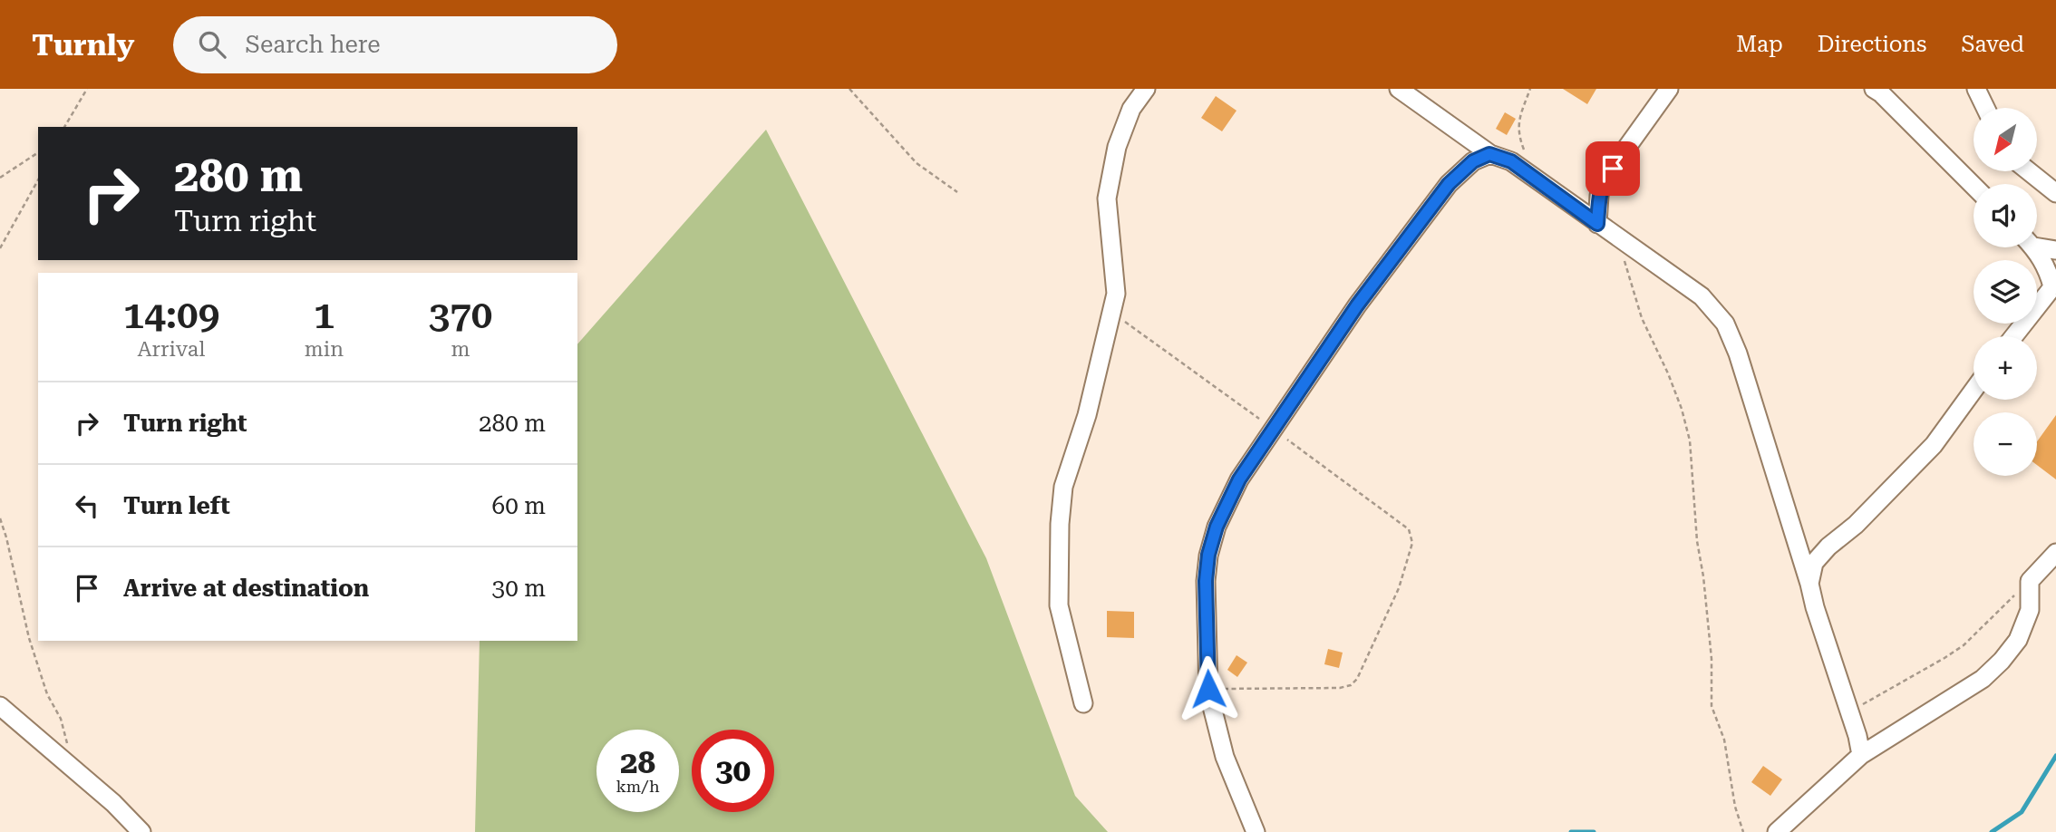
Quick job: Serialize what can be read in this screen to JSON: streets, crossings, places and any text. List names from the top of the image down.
{
  "north": "bottom left",
  "page": {
    "header": "Turnly",
    "search": "Search here",
    "nav": ["Map", "Directions", "Saved"],
    "map_buttons": ["+", "−"],
    "turn": ["280 m", "Turn right"],
    "eta": [
      "14:09",
      "Arrival",
      "1",
      "min",
      "370",
      "m"
    ],
    "list": [
      {
        "name": "Turn right",
        "value": "280 m"
      },
      {
        "name": "Turn left",
        "value": "60 m"
      },
      {
        "name": "Arrive at destination",
        "value": "30 m"
      }
    ],
    "speed": "28 km/h",
    "limit": "30"
  }
}
